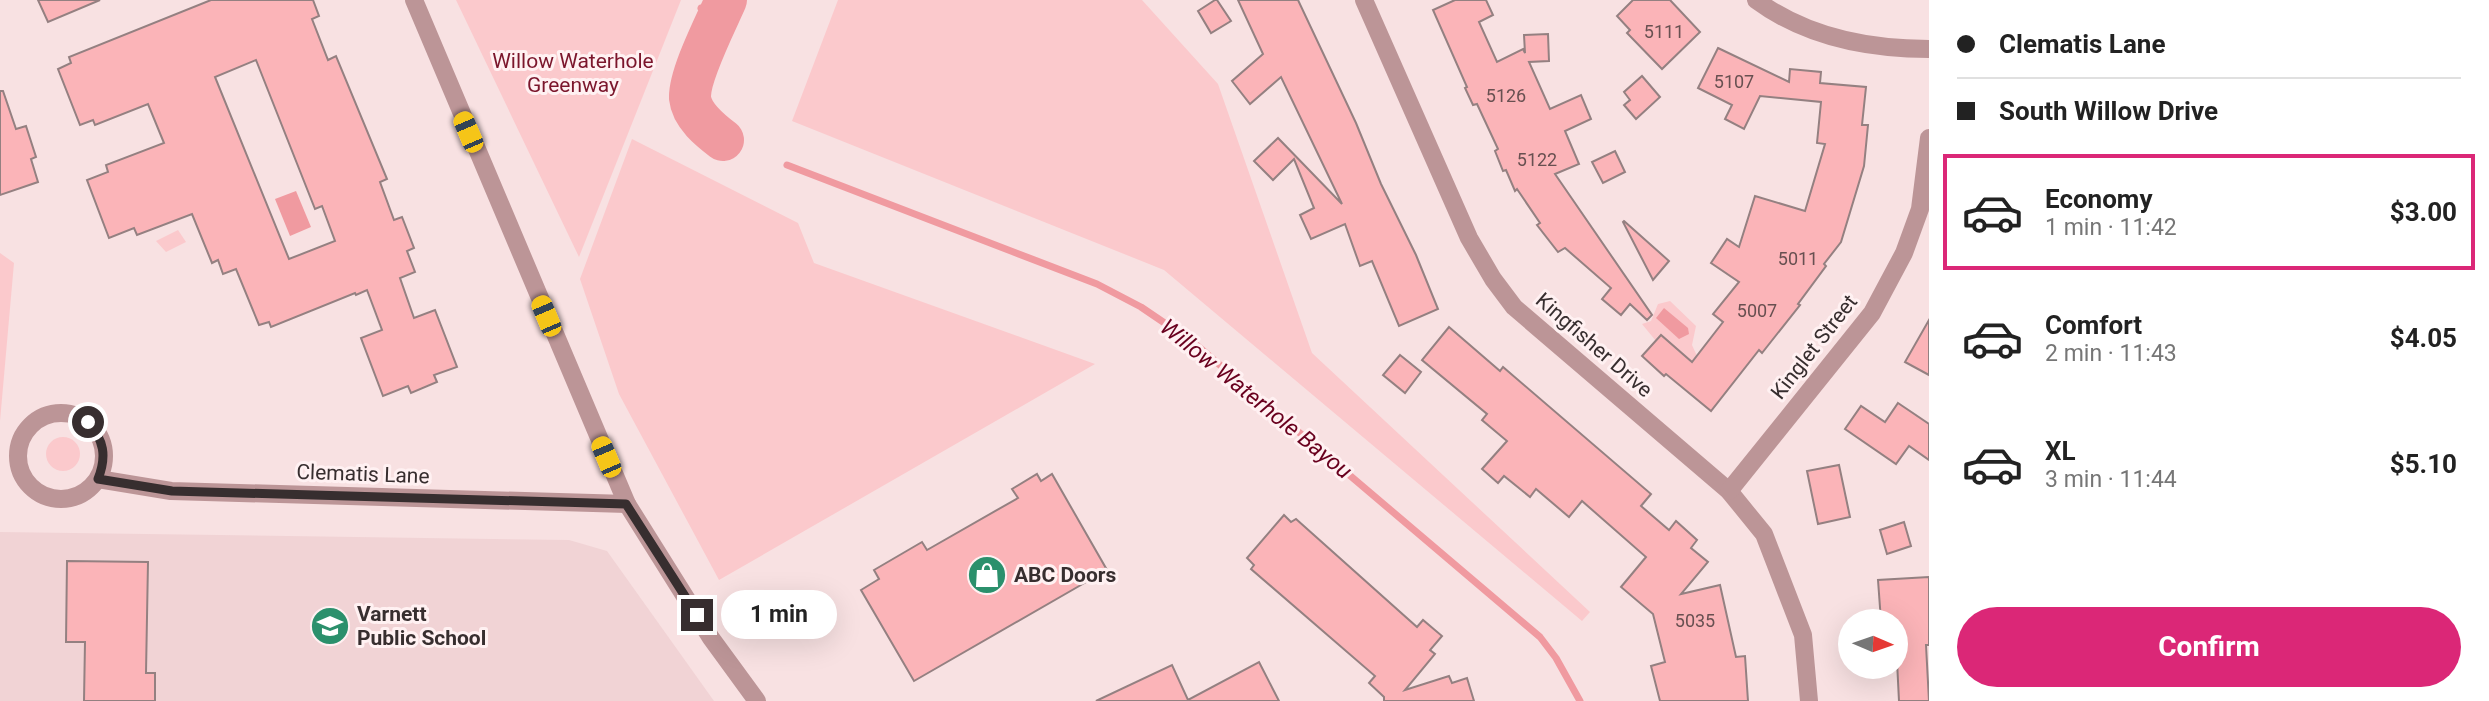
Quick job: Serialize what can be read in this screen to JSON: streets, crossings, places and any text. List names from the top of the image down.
{
  "streets": {
    "street": ["Kingfisher Drive", "Kinglet Street", "Clematis Lane"]
  },
  "crossings": [
    ["Kingfisher Drive", "Kinglet Street"]
  ],
  "water": ["Willow Waterhole Bayou"],
  "parks": ["Willow Waterhole Greenway"],
  "places": {
    "shop": ["ABC Doors"],
    "school or university": ["Varnett Public School"]
  },
  "house_numbers": [
    "5111",
    "5107",
    "5126",
    "5122",
    "5011",
    "5007",
    "5035"
  ],
  "north": "right",
  "page": {
    "banner": ["Clematis Lane", "South Willow Drive"],
    "list": [
      {
        "name": "Economy",
        "note": "1 min · 11:42",
        "value": "$3.00"
      },
      {
        "name": "Comfort",
        "note": "2 min · 11:43",
        "value": "$4.05"
      },
      {
        "name": "XL",
        "note": "3 min · 11:44",
        "value": "$5.10"
      }
    ],
    "bubble": "1 min",
    "buttons": "Confirm"
  }
}
